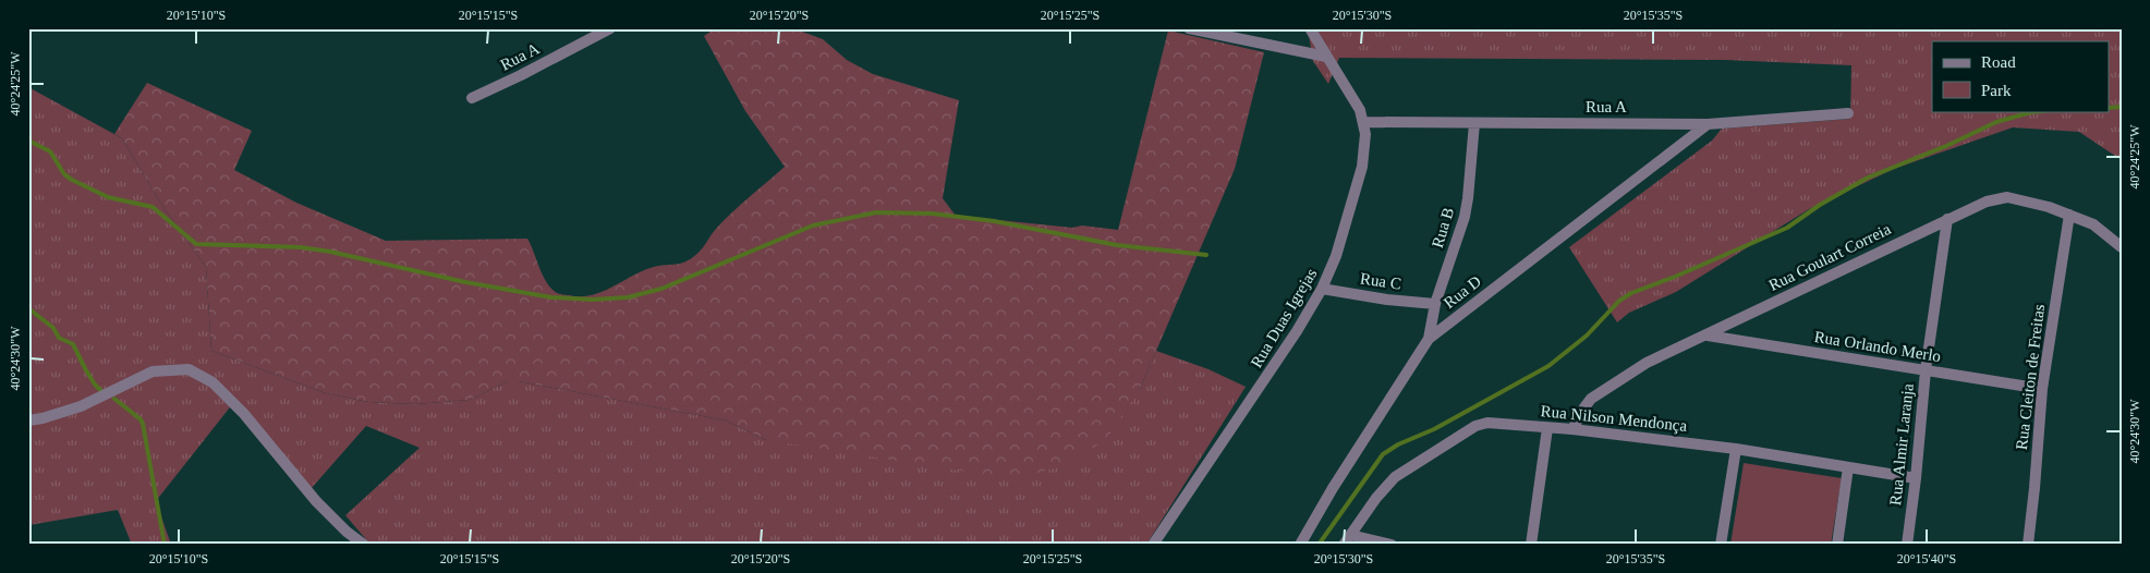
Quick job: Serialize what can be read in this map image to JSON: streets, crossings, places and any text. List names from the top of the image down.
{
  "streets": {
    "street": [
      "Rua A",
      "Rua B",
      "Rua Goulart Correia",
      "Rua C",
      "Rua D",
      "Rua Duas Igrejas",
      "Rua Orlando Merlo",
      "Rua Cleiton de Freitas",
      "Rua Nilson Mendonça",
      "Rua Almir Laranja"
    ]
  },
  "crossings": [
    ["Rua A", "Rua B"],
    ["Rua A", "Rua D"],
    ["Rua A", "Rua Duas Igrejas"],
    ["Rua B", "Rua C"],
    ["Rua B", "Rua D"],
    ["Rua Goulart Correia", "Rua Orlando Merlo"],
    ["Rua Goulart Correia", "Rua Cleiton de Freitas"],
    ["Rua Goulart Correia", "Rua Nilson Mendonça"],
    ["Rua Goulart Correia", "Rua Almir Laranja"],
    ["Rua C", "Rua Duas Igrejas"],
    ["Rua Orlando Merlo", "Rua Cleiton de Freitas"],
    ["Rua Orlando Merlo", "Rua Almir Laranja"],
    ["Rua Nilson Mendonça", "Rua Almir Laranja"]
  ],
  "legend": ["Road", "Park"],
  "coordinates": [
    "20°15'10\"S",
    "20°15'15\"S",
    "20°15'20\"S",
    "20°15'25\"S",
    "20°15'30\"S",
    "20°15'35\"S",
    "40°24'25\"W",
    "40°24'30\"W",
    "20°15'40\"S"
  ]
}
